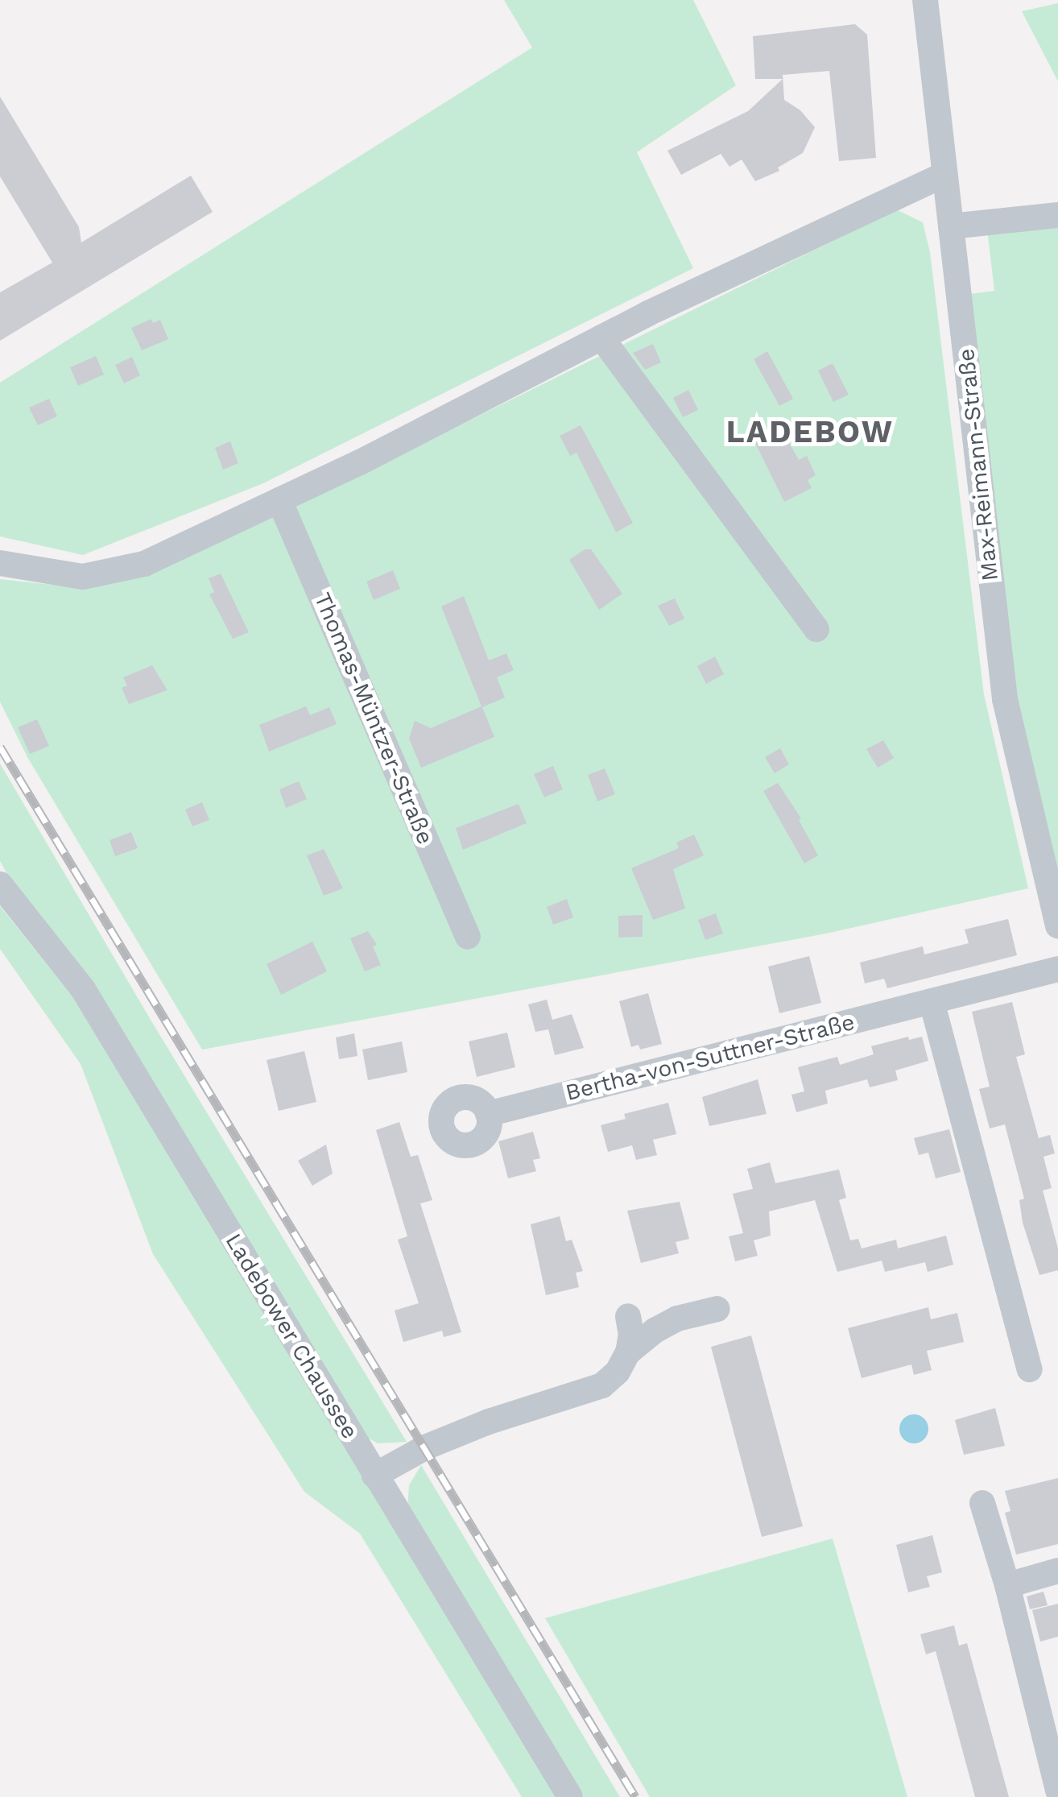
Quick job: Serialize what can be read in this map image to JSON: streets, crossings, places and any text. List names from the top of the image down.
{
  "streets": {
    "street": [
      "Max-Reimann-Straße",
      "Thomas-Müntzer-Straße",
      "Bertha-von-Suttner-Straße",
      "Ladebower Chaussee"
    ]
  },
  "districts": ["LADEBOW"]
}
